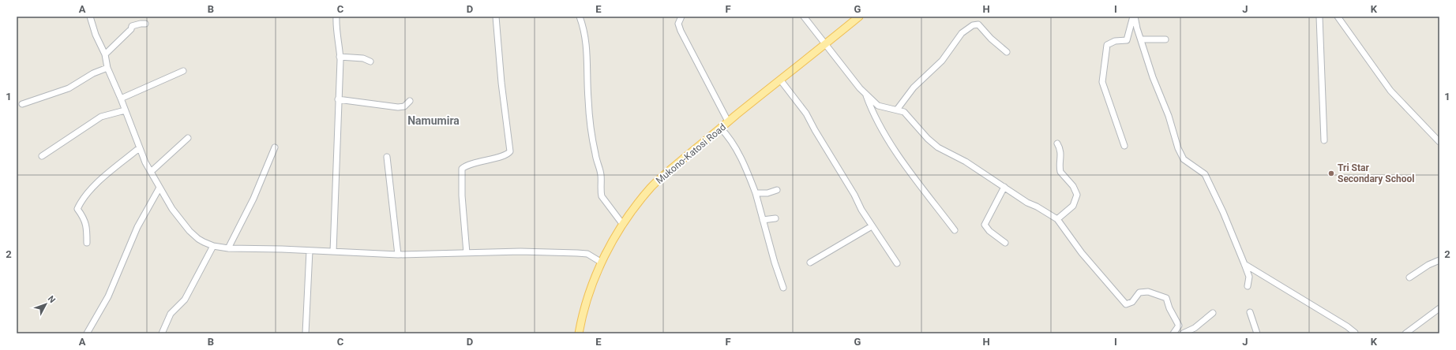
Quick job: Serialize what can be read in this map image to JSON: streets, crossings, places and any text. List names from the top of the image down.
{
  "streets": {
    "main road": ["Mukono-Katosi Road"]
  },
  "districts": ["Namumira"],
  "places": ["Tri Star Secondary School"],
  "north": "top right",
  "grid": {
    "columns": [
      "A",
      "B",
      "C",
      "D",
      "E",
      "F",
      "G",
      "H",
      "I",
      "J",
      "K"
    ],
    "rows": ["1", "2"]
  }
}
